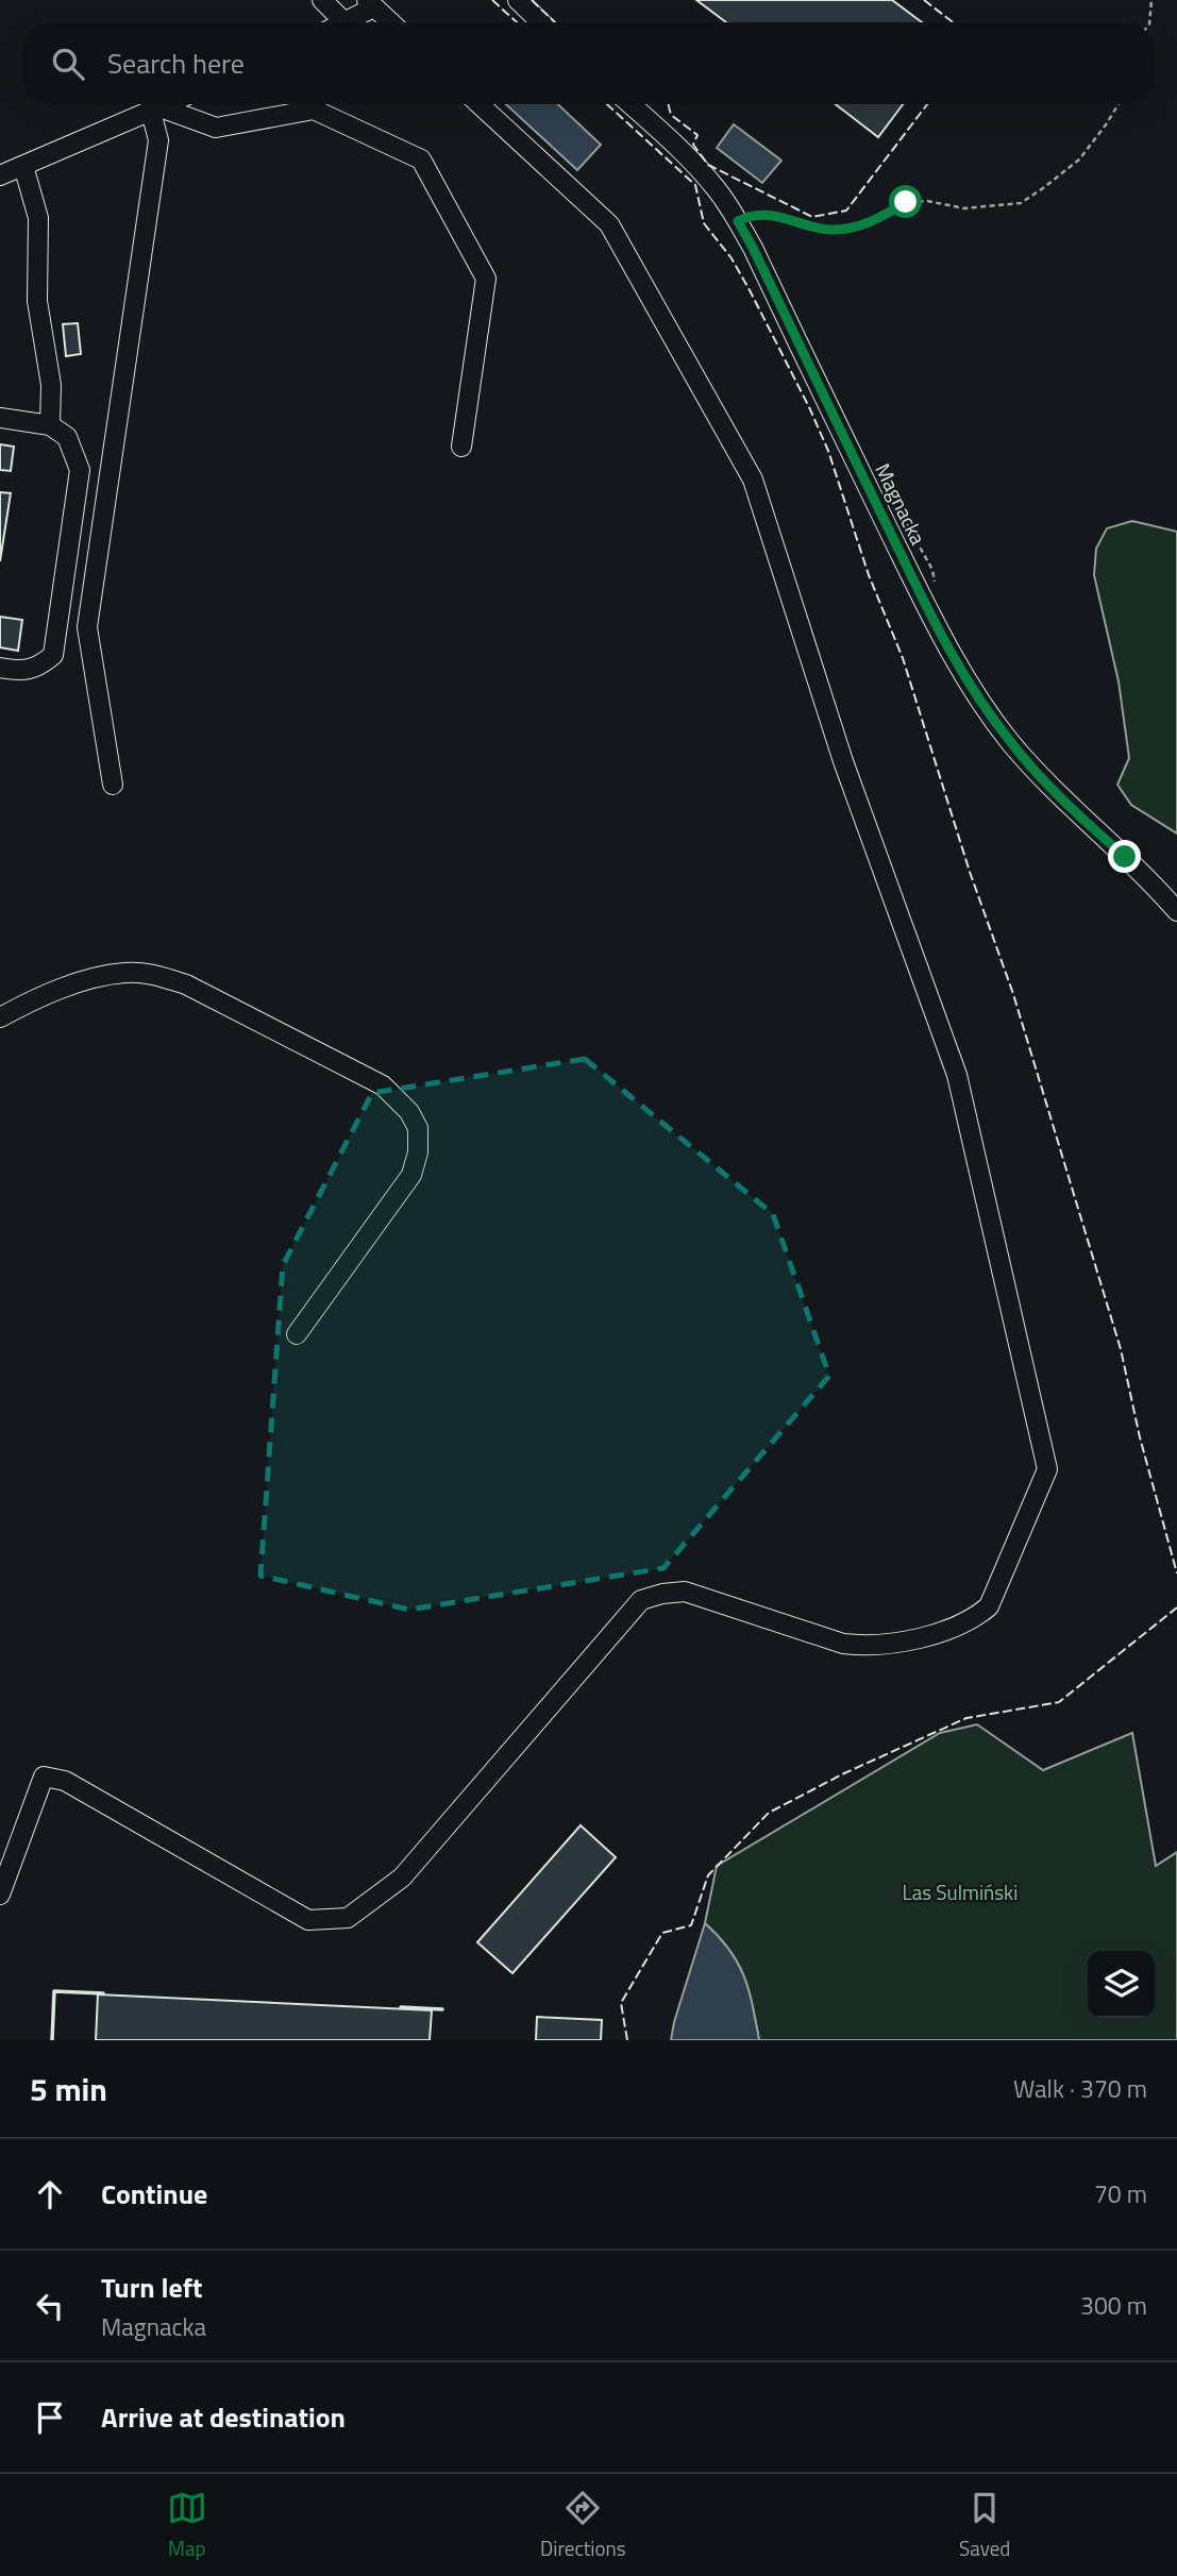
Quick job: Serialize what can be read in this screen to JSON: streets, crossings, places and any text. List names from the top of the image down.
{
  "streets": {
    "street": ["Magnacka"]
  },
  "parks": ["Las Sulmiński"],
  "page": {
    "search": "Search here",
    "heading": ["5 min", "Walk · 370 m"],
    "list": [
      ["Continue", "70 m"],
      ["Turn left", "Magnacka", "300 m"],
      "Arrive at destination"
    ],
    "nav": ["Map", "Directions", "Saved"]
  }
}
